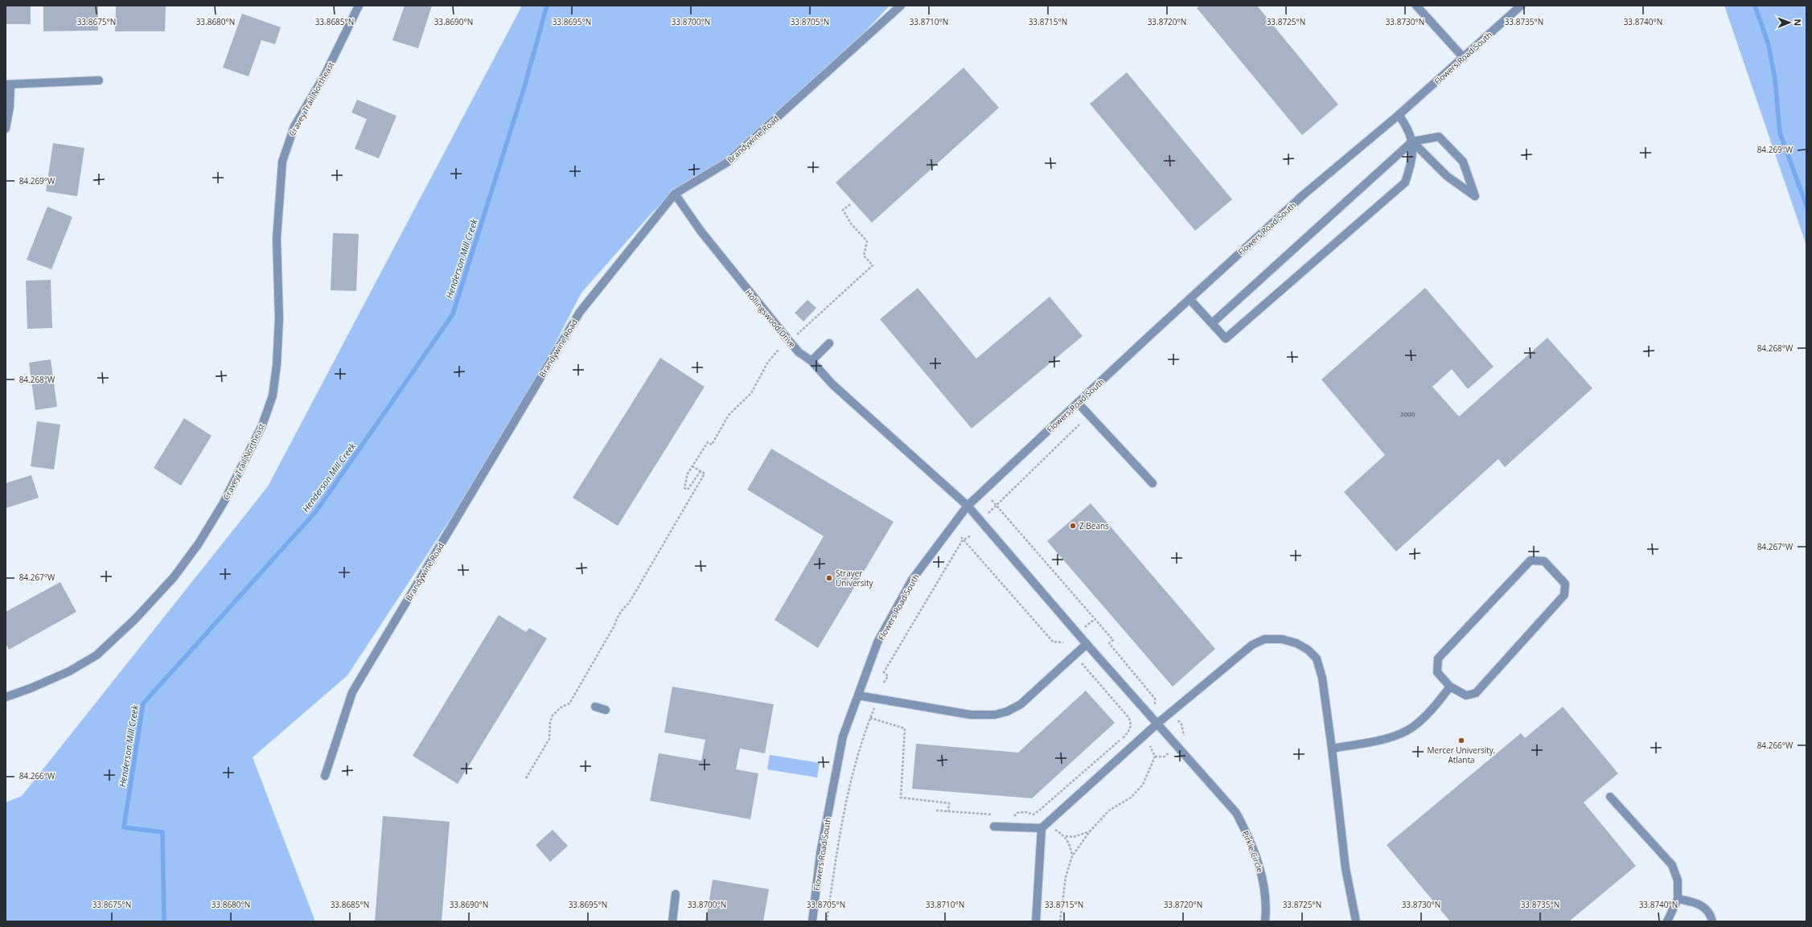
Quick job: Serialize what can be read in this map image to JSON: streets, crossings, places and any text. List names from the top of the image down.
{
  "streets": {
    "street": [
      "Flowers Road South",
      "Cravey Trail Northeast",
      "Brandywine Road",
      "Hollingswood Drive",
      "Pirkle Circle"
    ]
  },
  "crossings": [
    ["Flowers Road South", "Hollingswood Drive"],
    ["Brandywine Road", "Hollingswood Drive"],
    ["Hollingswood Drive", "Pirkle Circle"]
  ],
  "water": ["Henderson Mill Creek"],
  "places": ["Z Beans", "Strayer University", "Mercer University, Atlanta"],
  "house_numbers": ["3000"],
  "north": "right",
  "coordinates": [
    "33.8675°N",
    "33.8680°N",
    "33.8685°N",
    "33.8690°N",
    "33.8695°N",
    "33.8700°N",
    "33.8705°N",
    "33.8710°N",
    "33.8715°N",
    "33.8720°N",
    "33.8725°N",
    "33.8730°N",
    "33.8735°N",
    "33.8740°N",
    "84.269°W",
    "84.268°W",
    "84.267°W",
    "84.266°W"
  ]
}
